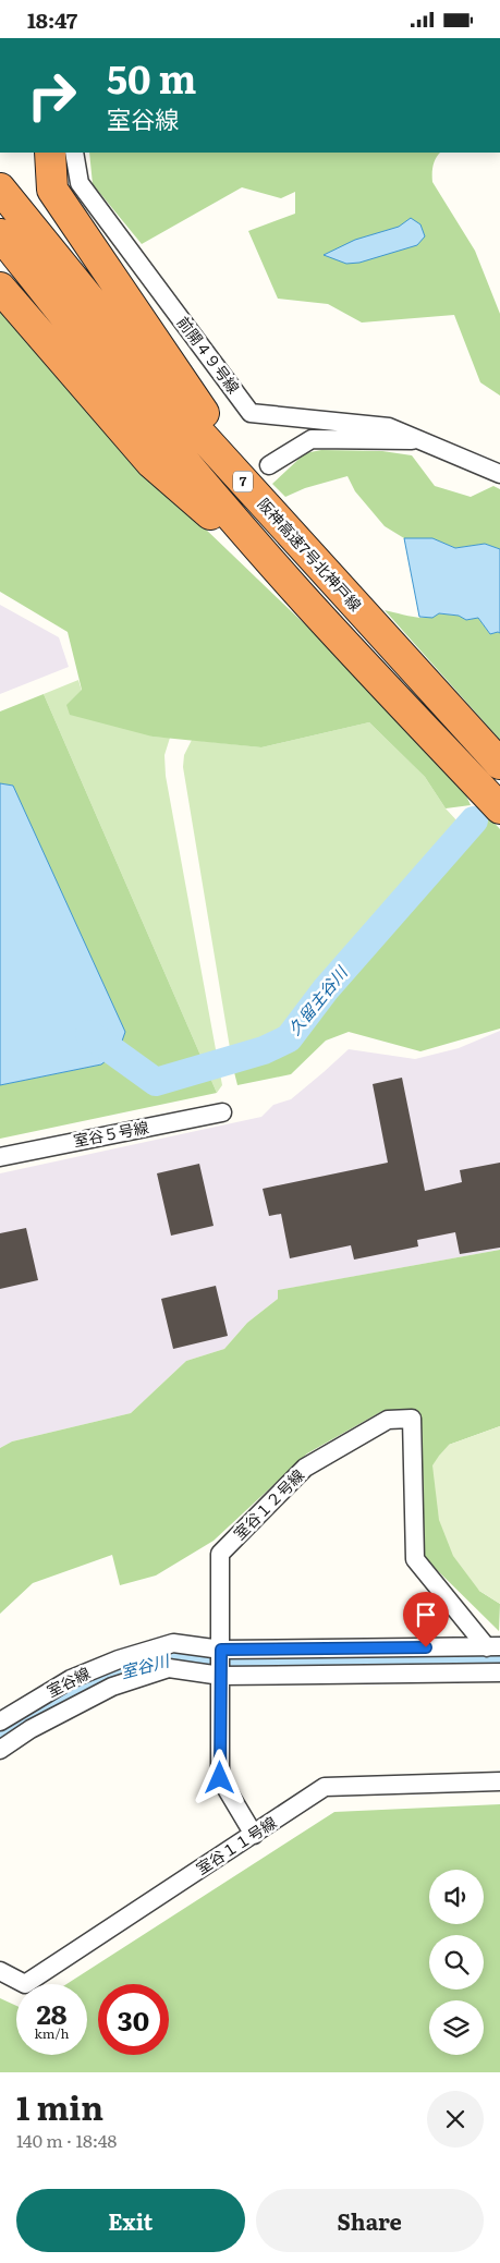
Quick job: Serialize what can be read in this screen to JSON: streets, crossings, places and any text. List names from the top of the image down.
{
  "streets": {
    "highway": ["7", "阪神高速7号北神戸線"],
    "street": [
      "前開４９号線",
      "室谷５号線",
      "室谷１２号線",
      "室谷線",
      "室谷１１号線"
    ]
  },
  "crossings": [
    ["室谷１２号線", "室谷線"],
    ["室谷１２号線", "室谷１１号線"]
  ],
  "water": ["久留主谷川", "室谷川"],
  "page": {
    "status": "18:47",
    "turn": ["50 m", "室谷線"],
    "speed": "28 km/h",
    "limit": "30",
    "heading": ["1 min", "140 m · 18:48"],
    "buttons": ["Exit", "Share"]
  }
}
